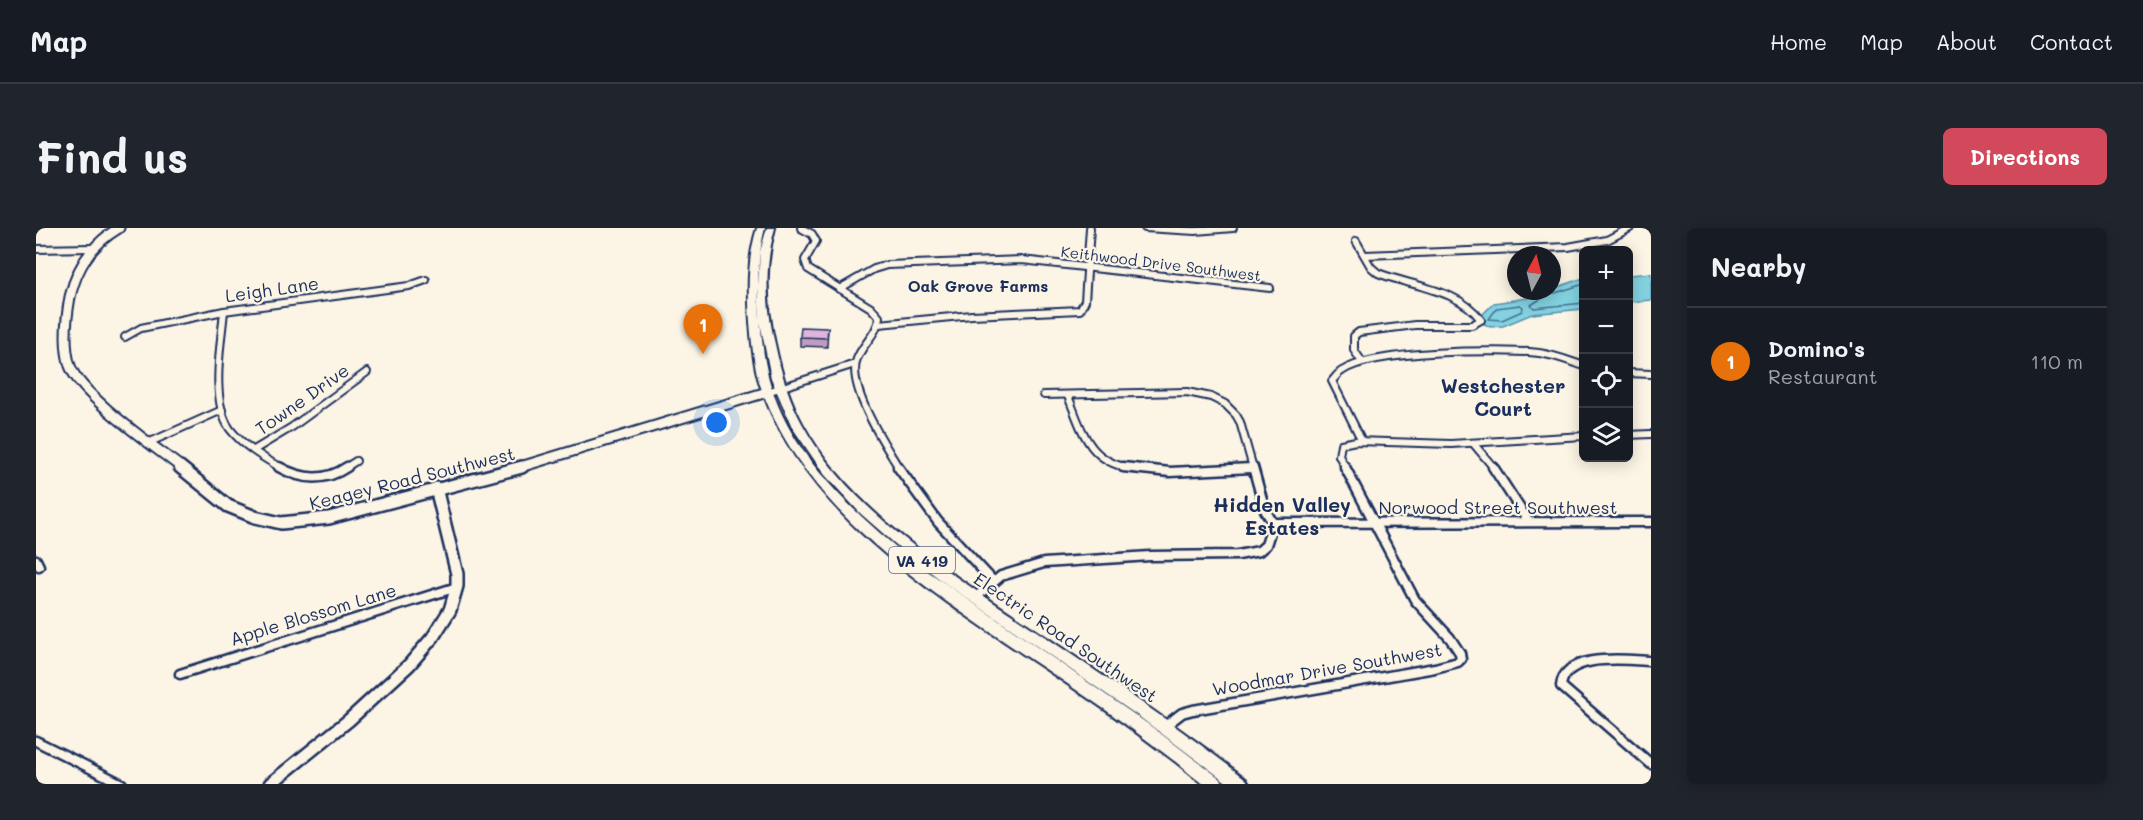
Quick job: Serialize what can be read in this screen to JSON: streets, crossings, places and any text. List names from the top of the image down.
{
  "streets": {
    "main road": ["VA 419", "Electric Road Southwest"],
    "street": [
      "Keithwood Drive Southwest",
      "Leigh Lane",
      "Towne Drive",
      "Keagey Road Southwest",
      "Norwood Street Southwest",
      "Apple Blossom Lane",
      "Woodmar Drive Southwest"
    ]
  },
  "crossings": [
    ["Keagey Road Southwest", "Electric Road Southwest"],
    ["Norwood Street Southwest", "Woodmar Drive Southwest"],
    ["Electric Road Southwest", "Woodmar Drive Southwest"]
  ],
  "districts": ["Oak Grove Farms", "Westchester Court", "Hidden Valley Estates"],
  "north": "top",
  "page": {
    "header": "Map",
    "nav": [
      "Home",
      "Map",
      "About",
      "Contact"
    ],
    "buttons": "Directions",
    "title": "Find us",
    "heading": "Nearby",
    "map_buttons": ["+", "−"],
    "pins": "1",
    "list": [
      {
        "mark": "1",
        "name": "Domino's",
        "note": "Restaurant",
        "value": "110 m"
      }
    ]
  }
}
